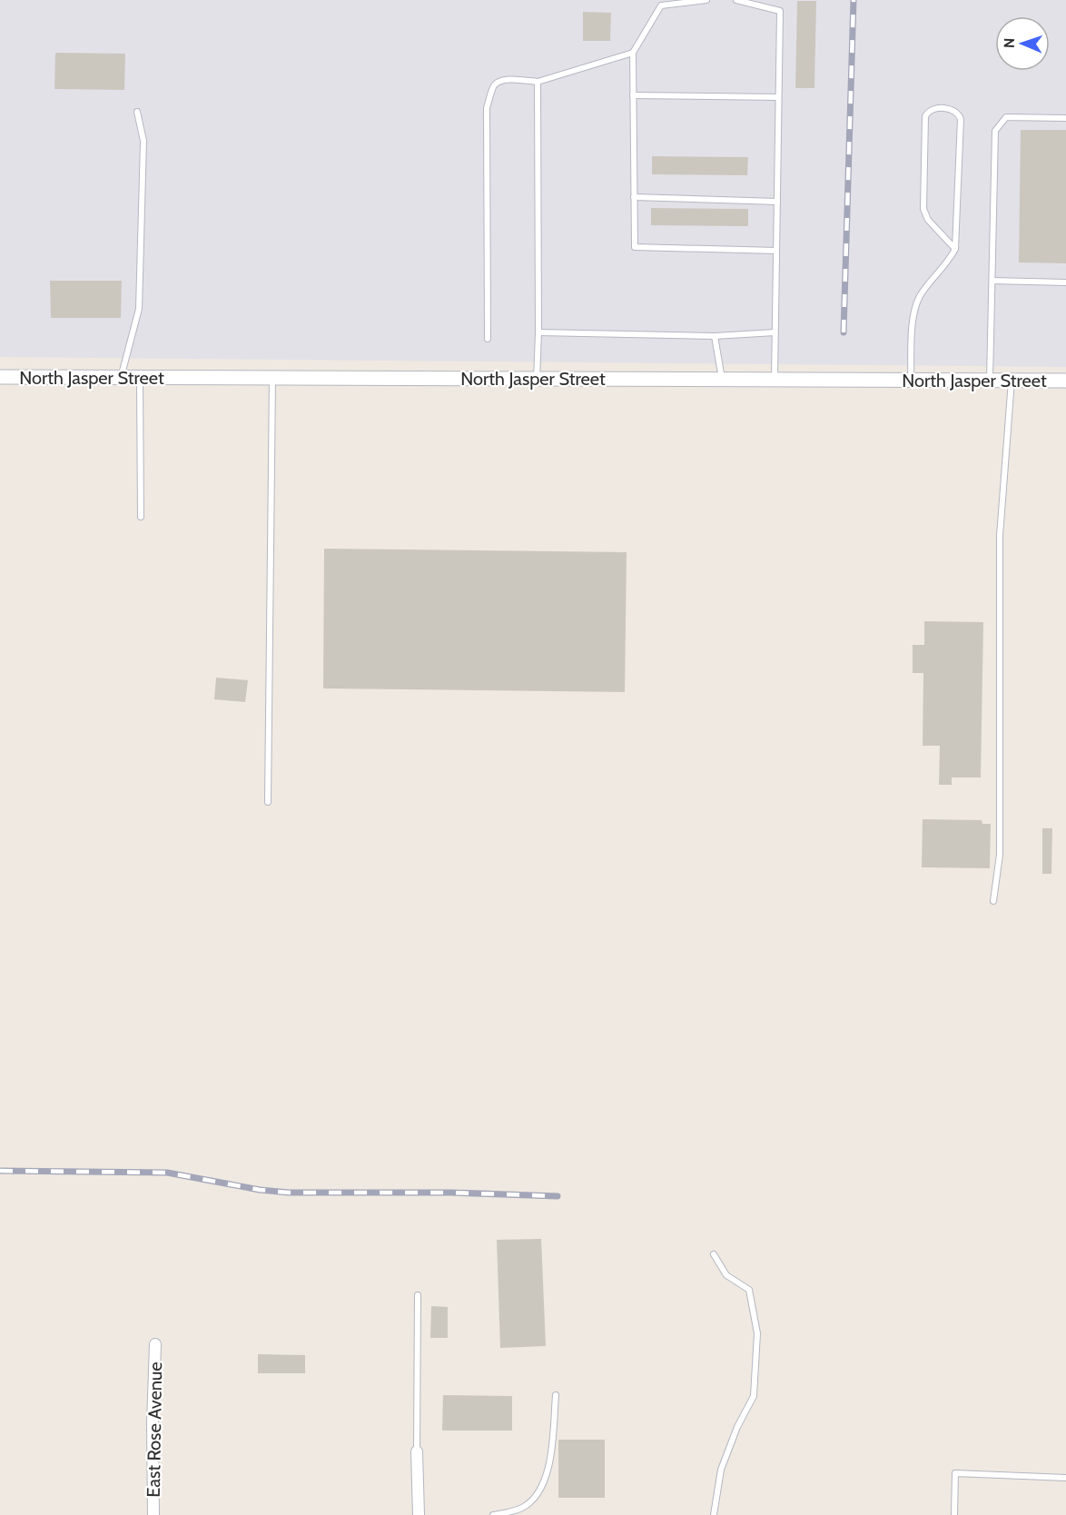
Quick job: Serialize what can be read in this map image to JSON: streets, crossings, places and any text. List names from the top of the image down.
{
  "streets": {
    "street": ["North Jasper Street", "East Rose Avenue"]
  },
  "north": "left"
}
